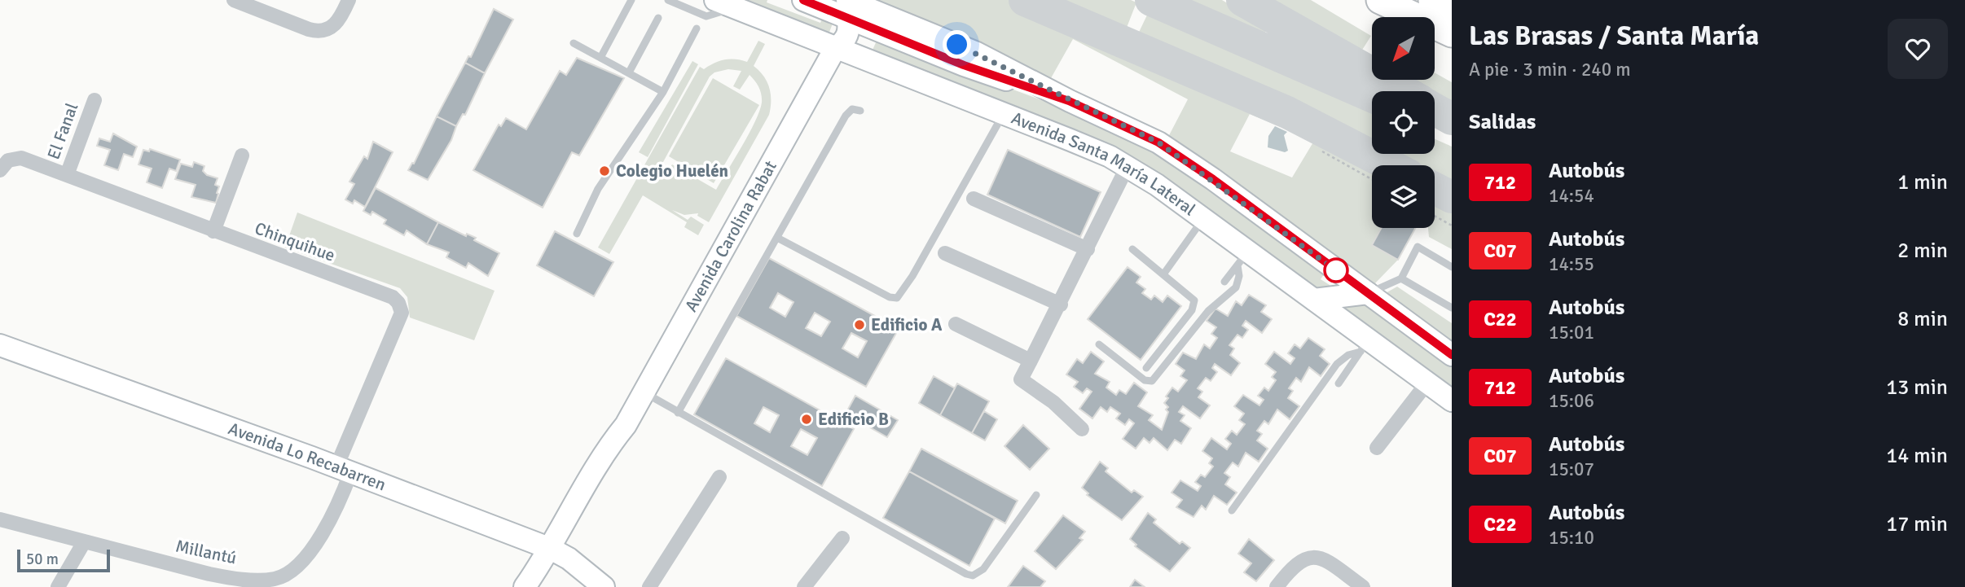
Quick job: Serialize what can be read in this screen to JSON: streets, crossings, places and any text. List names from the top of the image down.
{
  "streets": {
    "street": [
      "El Fanal",
      "Avenida Santa María Lateral",
      "Avenida Carolina Rabat",
      "Chinquihue",
      "Avenida Lo Recabarren",
      "Millantú"
    ]
  },
  "crossings": [
    ["El Fanal", "Chinquihue"],
    ["Avenida Santa María Lateral", "Avenida Carolina Rabat"],
    ["Avenida Carolina Rabat", "Avenida Lo Recabarren"],
    ["Chinquihue", "Avenida Lo Recabarren"],
    ["Chinquihue", "Millantú"],
    ["Avenida Lo Recabarren", "Millantú"]
  ],
  "places": ["Colegio Huelén", "Edificio A", "Edificio B"],
  "lines": ["bus line 712"],
  "scale_bar": "50 m",
  "north": "bottom left",
  "page": {
    "heading": [
      ["Las Brasas / Santa María", "A pie · 3 min · 240 m"],
      "Salidas"
    ],
    "list": [
      {
        "mark": "712",
        "name": "Autobús",
        "note": "14:54",
        "value": "1 min"
      },
      {
        "mark": "C07",
        "name": "Autobús",
        "note": "14:55",
        "value": "2 min"
      },
      {
        "mark": "C22",
        "name": "Autobús",
        "note": "15:01",
        "value": "8 min"
      },
      {
        "mark": "712",
        "name": "Autobús",
        "note": "15:06",
        "value": "13 min"
      },
      {
        "mark": "C07",
        "name": "Autobús",
        "note": "15:07",
        "value": "14 min"
      },
      {
        "mark": "C22",
        "name": "Autobús",
        "note": "15:10",
        "value": "17 min"
      }
    ],
    "scale": "50 m"
  }
}
